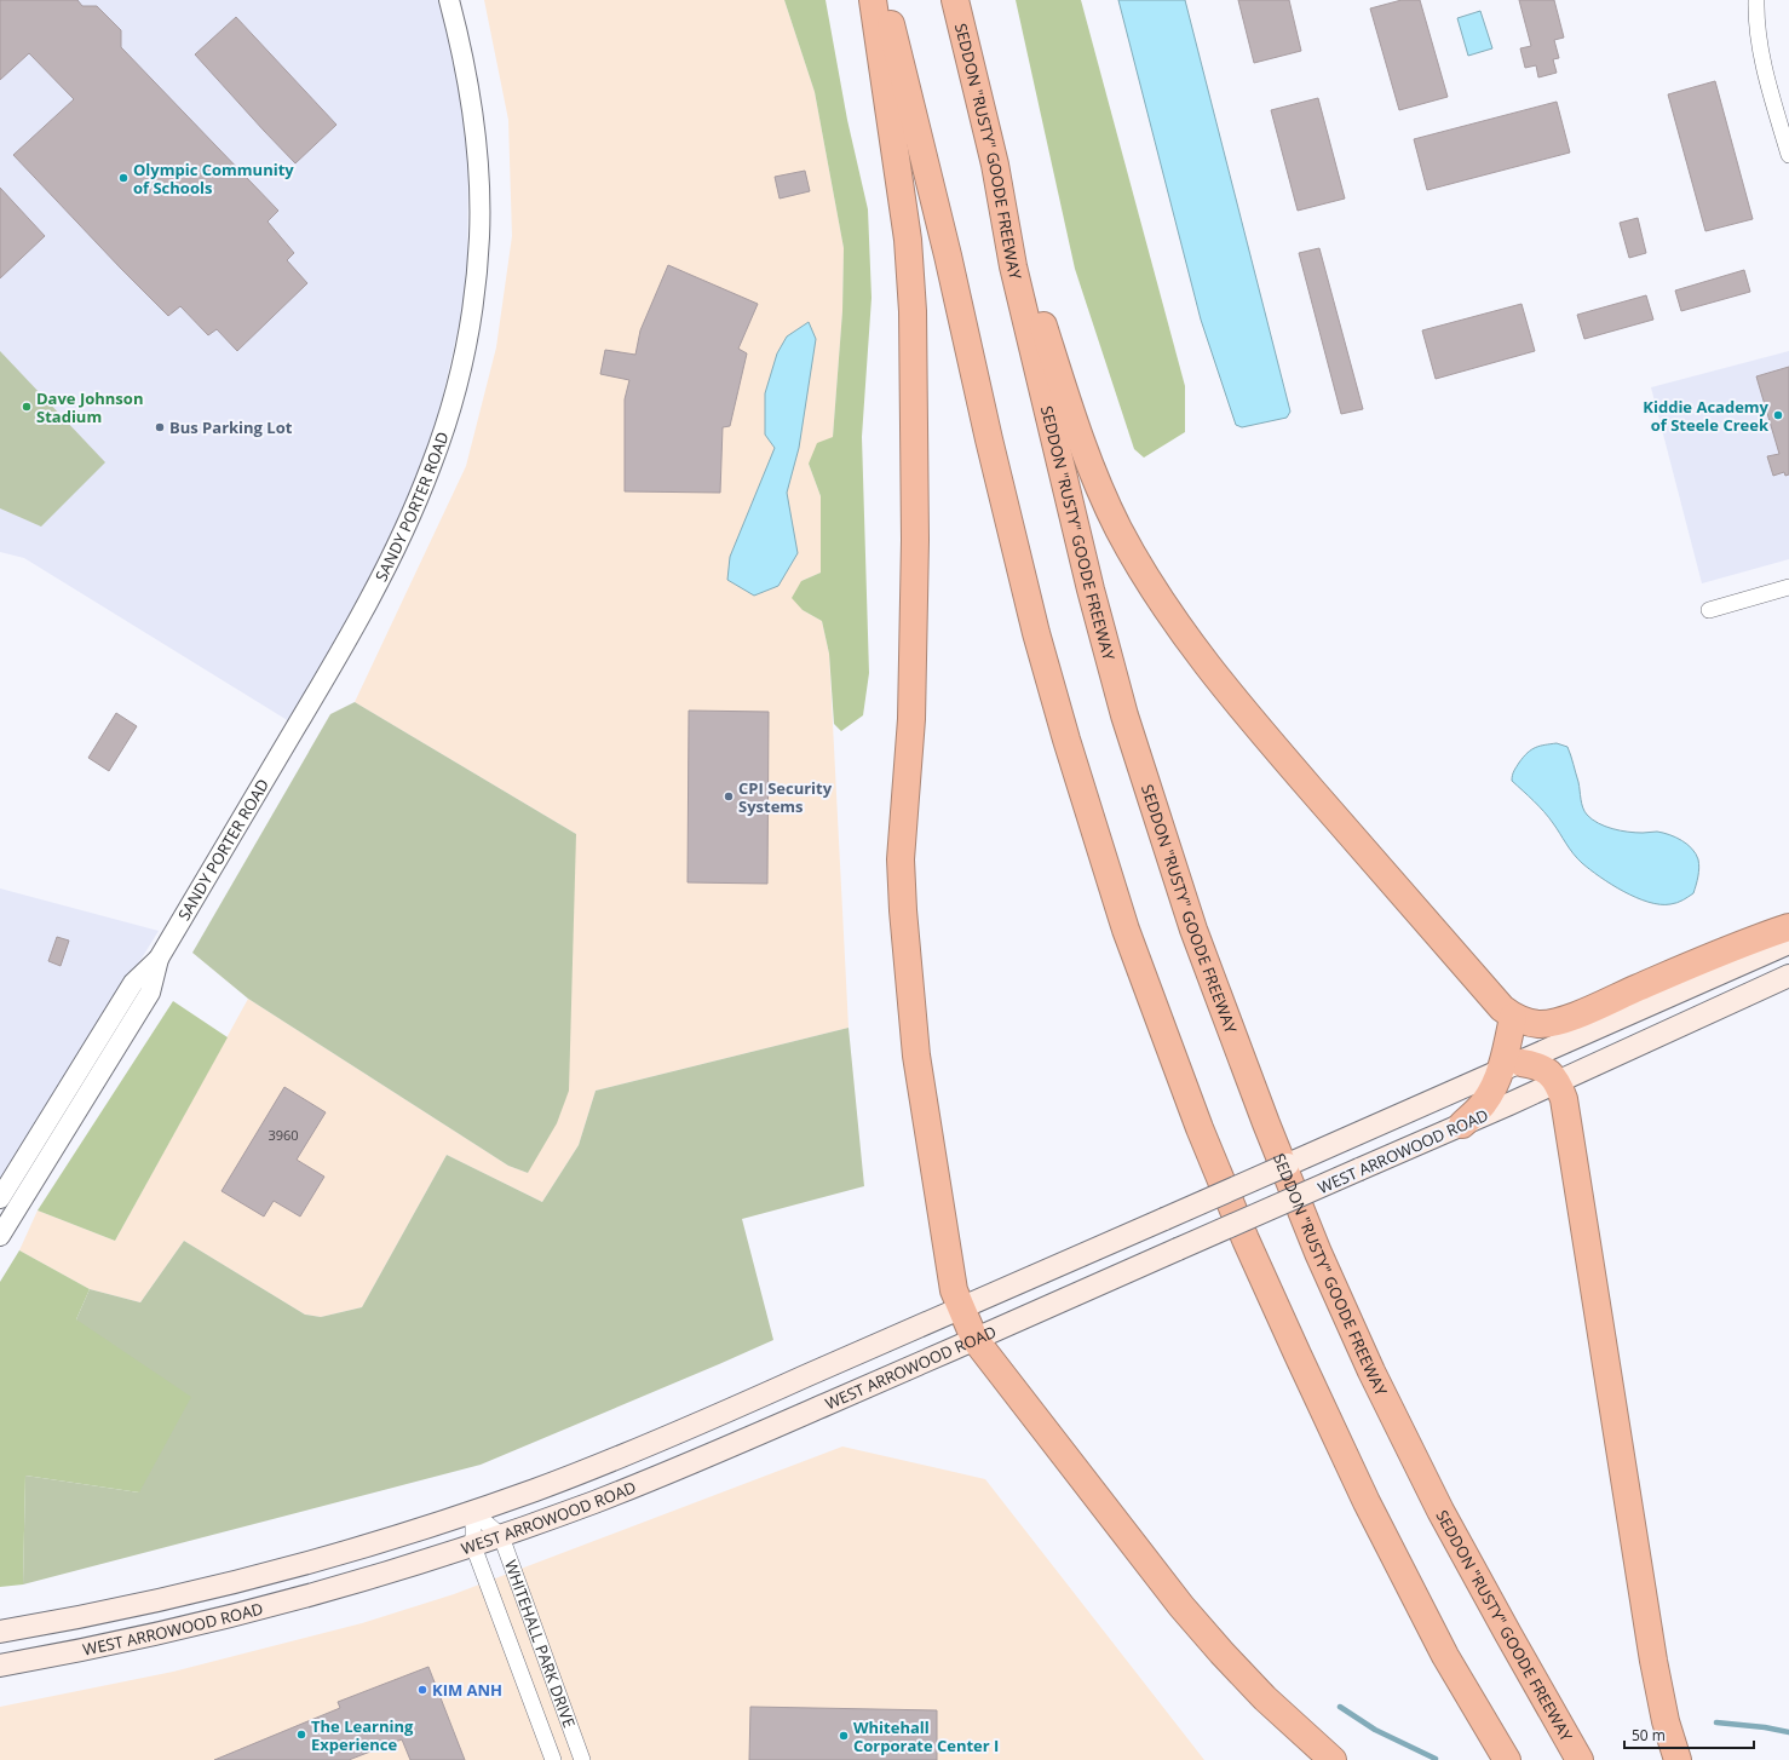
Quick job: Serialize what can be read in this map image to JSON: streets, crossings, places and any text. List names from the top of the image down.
{
  "streets": {
    "highway": ["SEDDON \"RUSTY\" GOODE FREEWAY"],
    "main road": ["WEST ARROWOOD ROAD"],
    "street": ["SANDY PORTER ROAD", "WHITEHALL PARK DRIVE"]
  },
  "crossings": [
    ["WEST ARROWOOD ROAD", "WHITEHALL PARK DRIVE"]
  ],
  "places": [
    "Olympic Community of Schools",
    "Dave Johnson Stadium",
    "Kiddie Academy of Steele Creek",
    "Bus Parking Lot",
    "CPI Security Systems",
    "KIM ANH",
    "The Learning Experience",
    "Whitehall Corporate Center I"
  ],
  "house_numbers": ["3960"],
  "scale_bar": "50 m"
}
